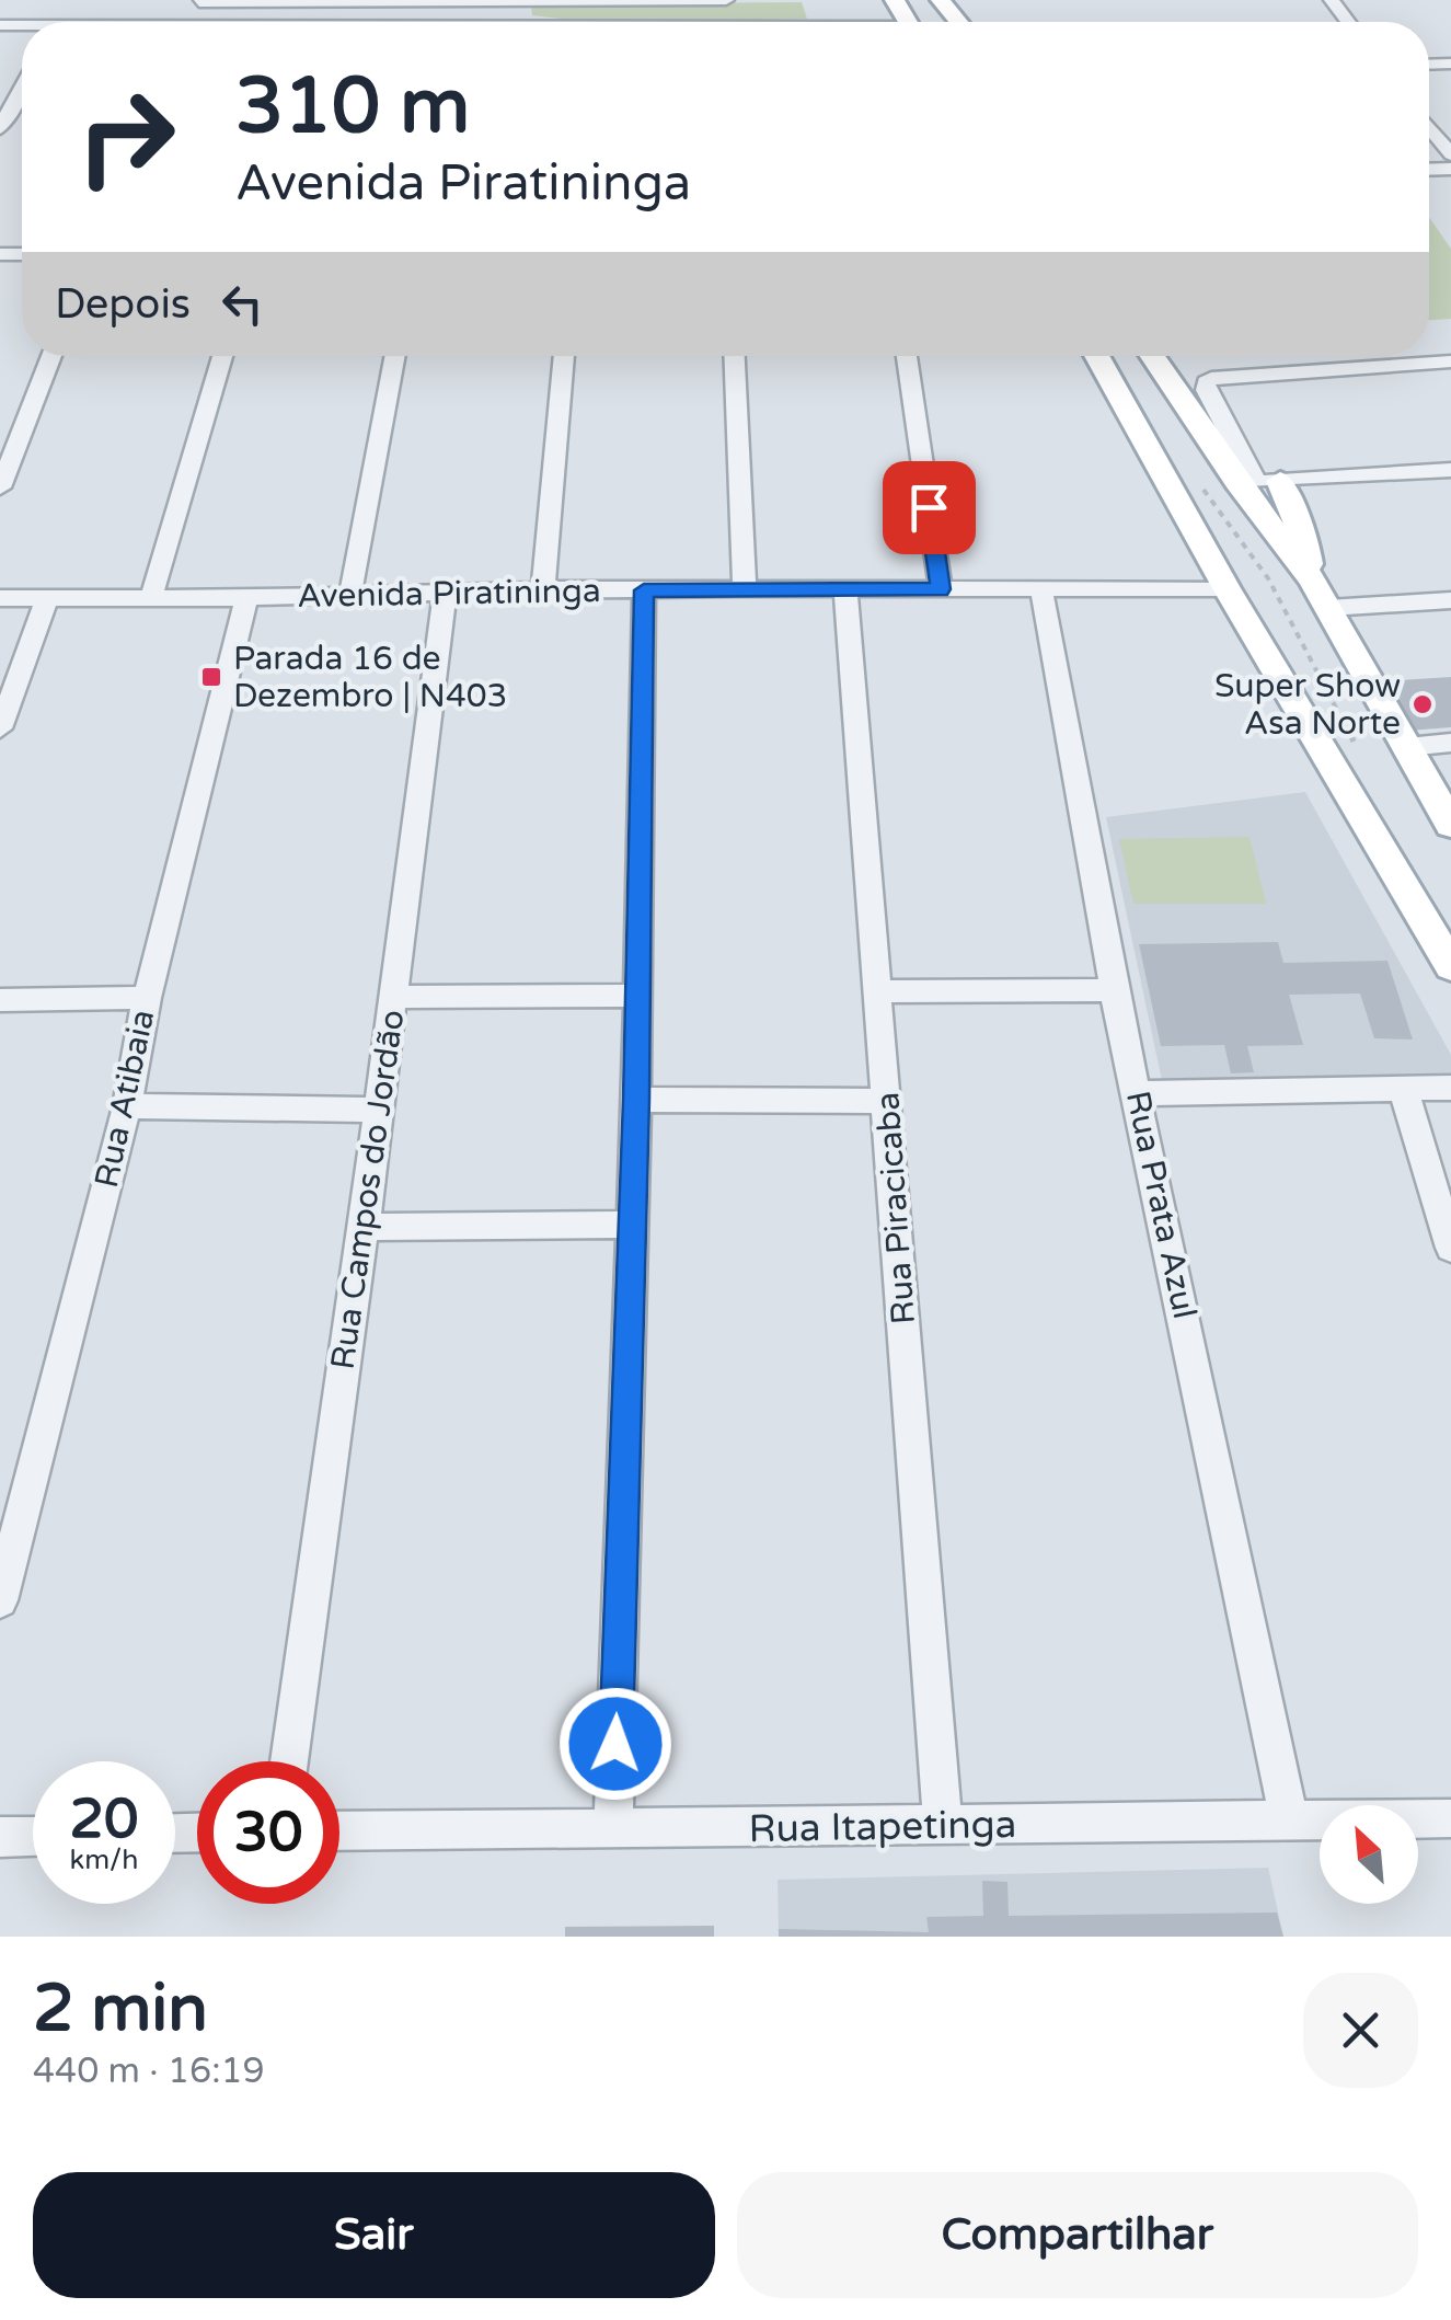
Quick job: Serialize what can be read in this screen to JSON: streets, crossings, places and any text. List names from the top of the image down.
{
  "streets": {
    "street": [
      "Avenida Piratininga",
      "Rua Atibaia",
      "Rua Campos do Jordão",
      "Rua Prata Azul",
      "Rua Piracicaba",
      "Rua Itapetinga"
    ]
  },
  "crossings": [
    ["Avenida Piratininga", "Rua Atibaia"],
    ["Avenida Piratininga", "Rua Campos do Jordão"],
    ["Avenida Piratininga", "Rua Prata Azul"],
    ["Avenida Piratininga", "Rua Piracicaba"],
    ["Rua Prata Azul", "Rua Itapetinga"],
    ["Rua Piracicaba", "Rua Itapetinga"]
  ],
  "places": {
    "transit": ["Parada 16 de Dezembro | N403"],
    "other": ["Super Show Asa Norte"]
  },
  "north": "top left",
  "page": {
    "turn": ["310 m", "Avenida Piratininga"],
    "then": "Depois",
    "speed": "20 km/h",
    "limit": "30",
    "heading": ["2 min", "440 m · 16:19"],
    "buttons": ["Sair", "Compartilhar"]
  }
}
